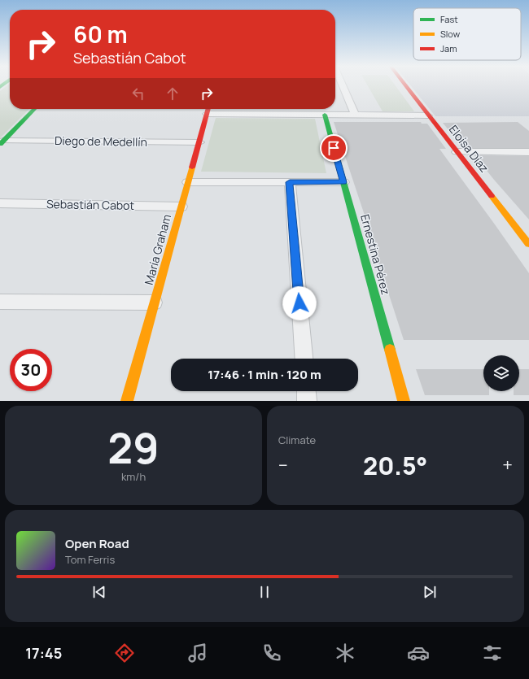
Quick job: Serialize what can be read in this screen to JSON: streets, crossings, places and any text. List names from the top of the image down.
{
  "streets": {
    "street": [
      "Diego de Medellín",
      "Eloísa Díaz",
      "Sebastián Cabot",
      "María Graham",
      "Ernestina Pérez"
    ]
  },
  "crossings": [
    ["Diego de Medellín", "María Graham"],
    ["Sebastián Cabot", "María Graham"]
  ],
  "legend": ["Fast", "Slow", "Jam"],
  "page": {
    "turn": ["60 m", "Sebastián Cabot"],
    "limit": "30",
    "trip": "17:46 · 1 min · 120 m",
    "tile": [
      ["29", "km/h"],
      "Climate"
    ],
    "heat": ["−", "20.5°", "+"],
    "song": ["Open Road", "Tom Ferris"],
    "tabs": "17:45"
  }
}
